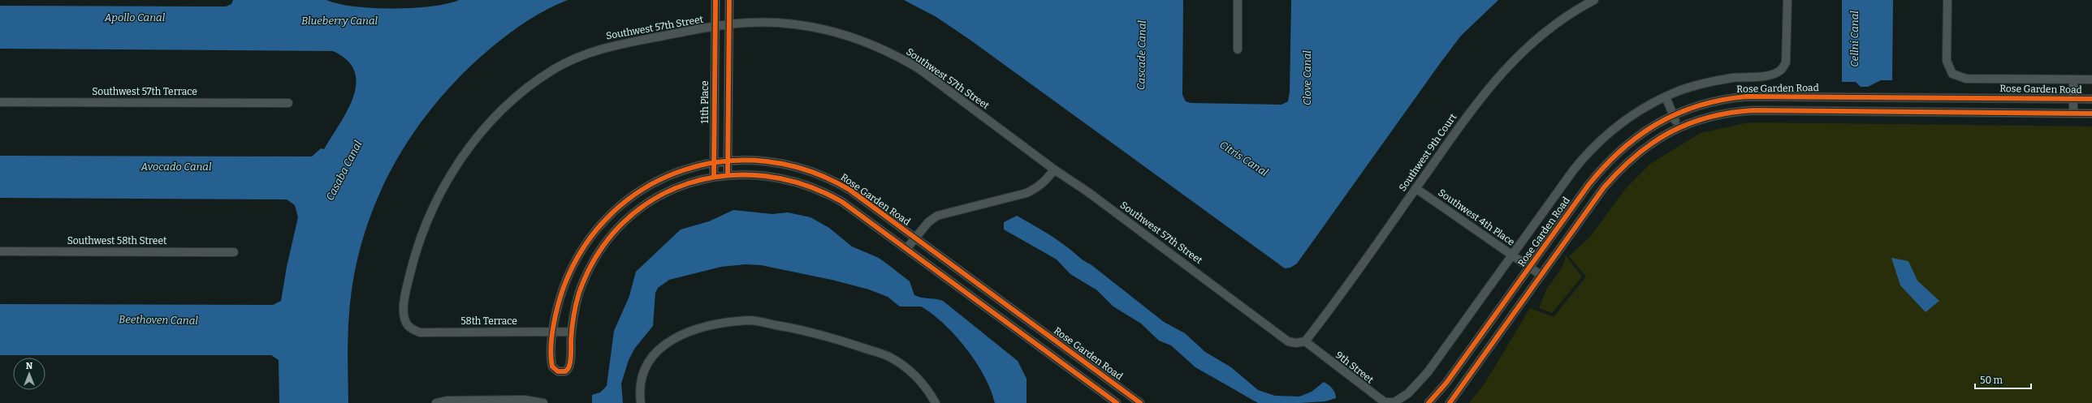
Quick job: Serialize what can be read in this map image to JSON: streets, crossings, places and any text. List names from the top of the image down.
{
  "streets": {
    "street": [
      "Southwest 57th Street",
      "Rose Garden Road",
      "Southwest 57th Terrace",
      "11th Place",
      "Southwest 9th Court",
      "Southwest 4th Place",
      "Southwest 58th Street",
      "58th Terrace",
      "9th Street"
    ]
  },
  "crossings": [
    ["Southwest 57th Street", "11th Place"],
    ["Southwest 57th Street", "Southwest 9th Court"],
    ["Southwest 57th Street", "58th Terrace"],
    ["Southwest 57th Street", "9th Street"],
    ["Rose Garden Road", "11th Place"],
    ["Rose Garden Road", "Southwest 4th Place"],
    ["Rose Garden Road", "58th Terrace"],
    ["Rose Garden Road", "9th Street"],
    ["Southwest 9th Court", "Southwest 4th Place"],
    ["Southwest 9th Court", "9th Street"]
  ],
  "water": [
    "Apollo Canal",
    "Blueberry Canal",
    "Cellni Canal",
    "Cascade Canal",
    "Clove Canal",
    "Citris Canal",
    "Avocado Canal",
    "Casaba Canal",
    "Beethoven Canal"
  ],
  "scale_bar": "50 m",
  "north": "top"
}
